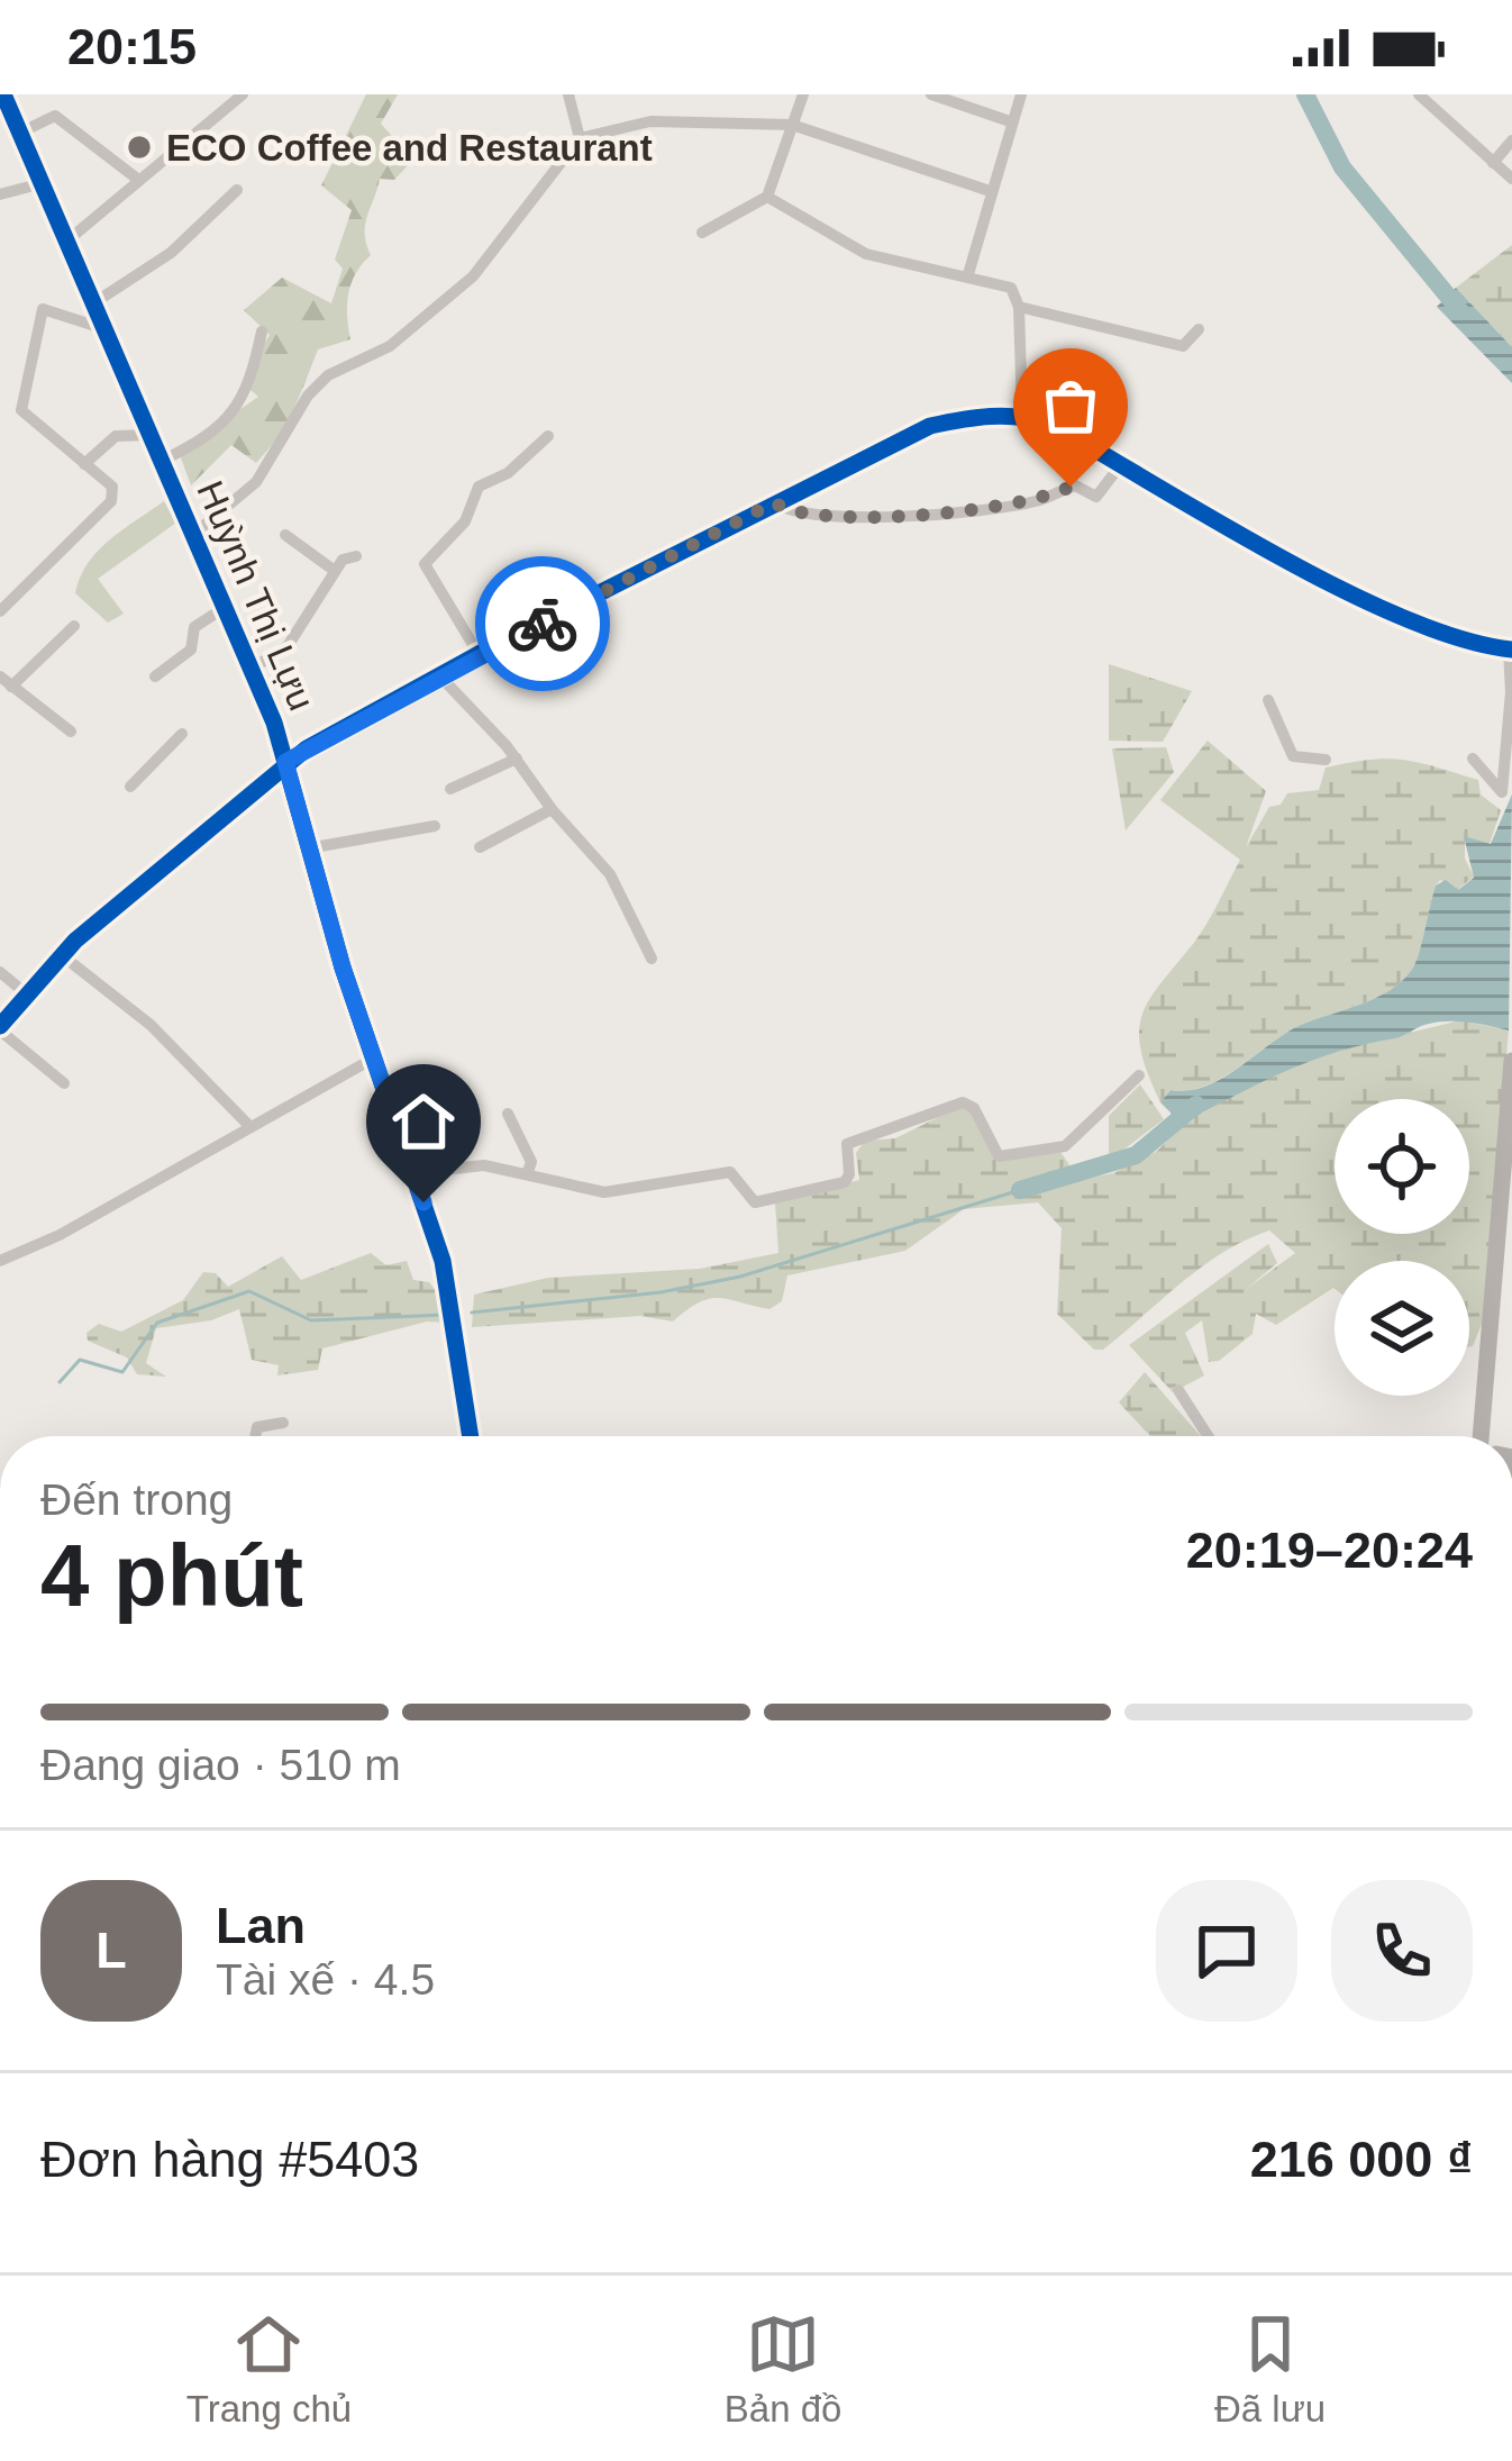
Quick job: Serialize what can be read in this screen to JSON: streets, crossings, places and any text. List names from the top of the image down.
{
  "streets": {
    "street": ["Huỳnh Thị Lựu"]
  },
  "places": ["ECO Coffee and Restaurant"],
  "page": {
    "status": "20:15",
    "heading": ["4 phút", "Đến trong", "20:19–20:24"],
    "panel": [
      "Lan",
      "Tài xế · 4.5",
      "Đơn hàng #5403",
      "216 000 ₫"
    ],
    "bar": "Đang giao · 510 m",
    "round": "L",
    "tabs": ["Trang chủ", "Bản đồ", "Đã lưu"]
  }
}
